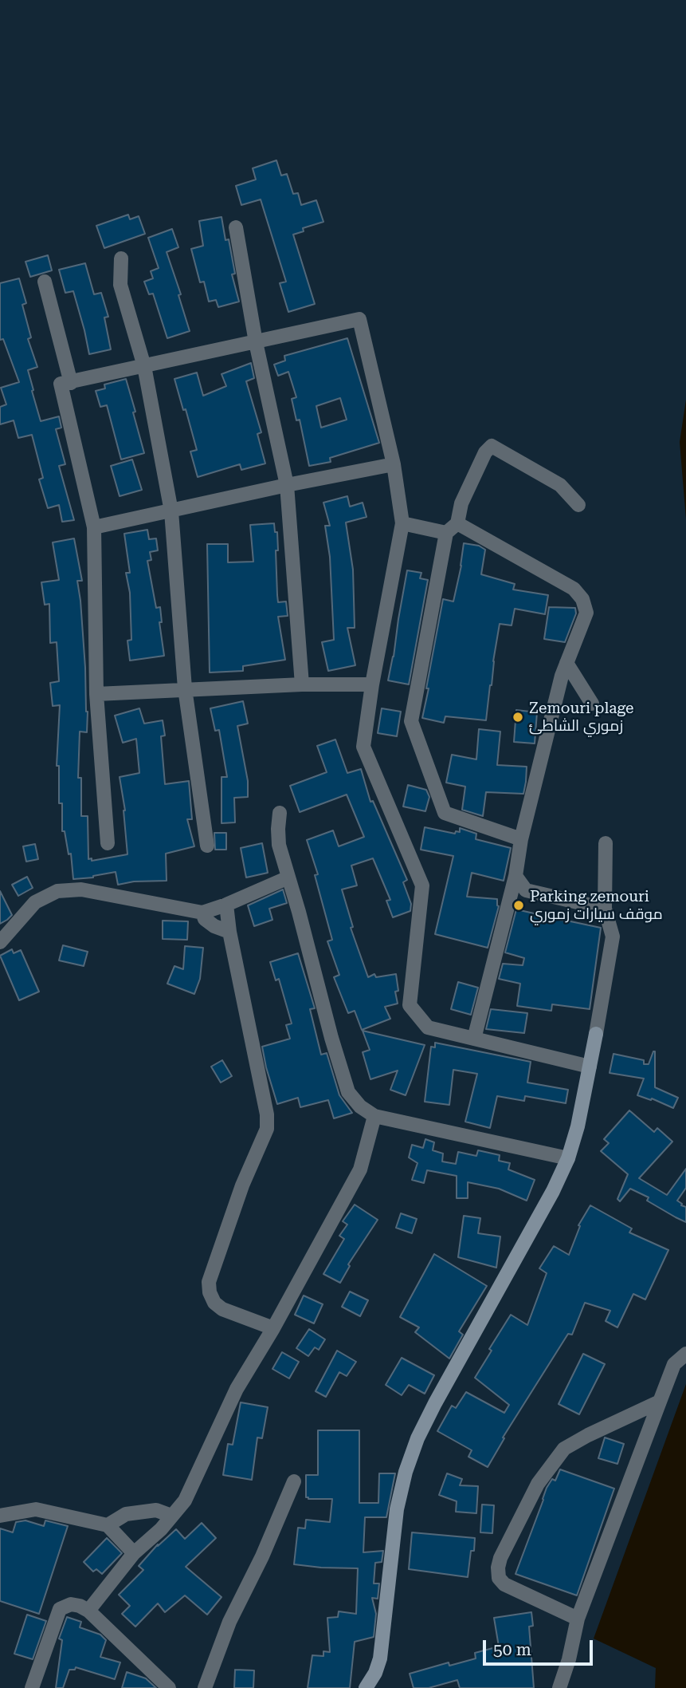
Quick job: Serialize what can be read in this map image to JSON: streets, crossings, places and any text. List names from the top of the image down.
{
  "places": ["Zemouri plage زموري الشاطئ", "Parking zemouri موقف سيارات زموري"],
  "scale_bar": "50 m"
}
